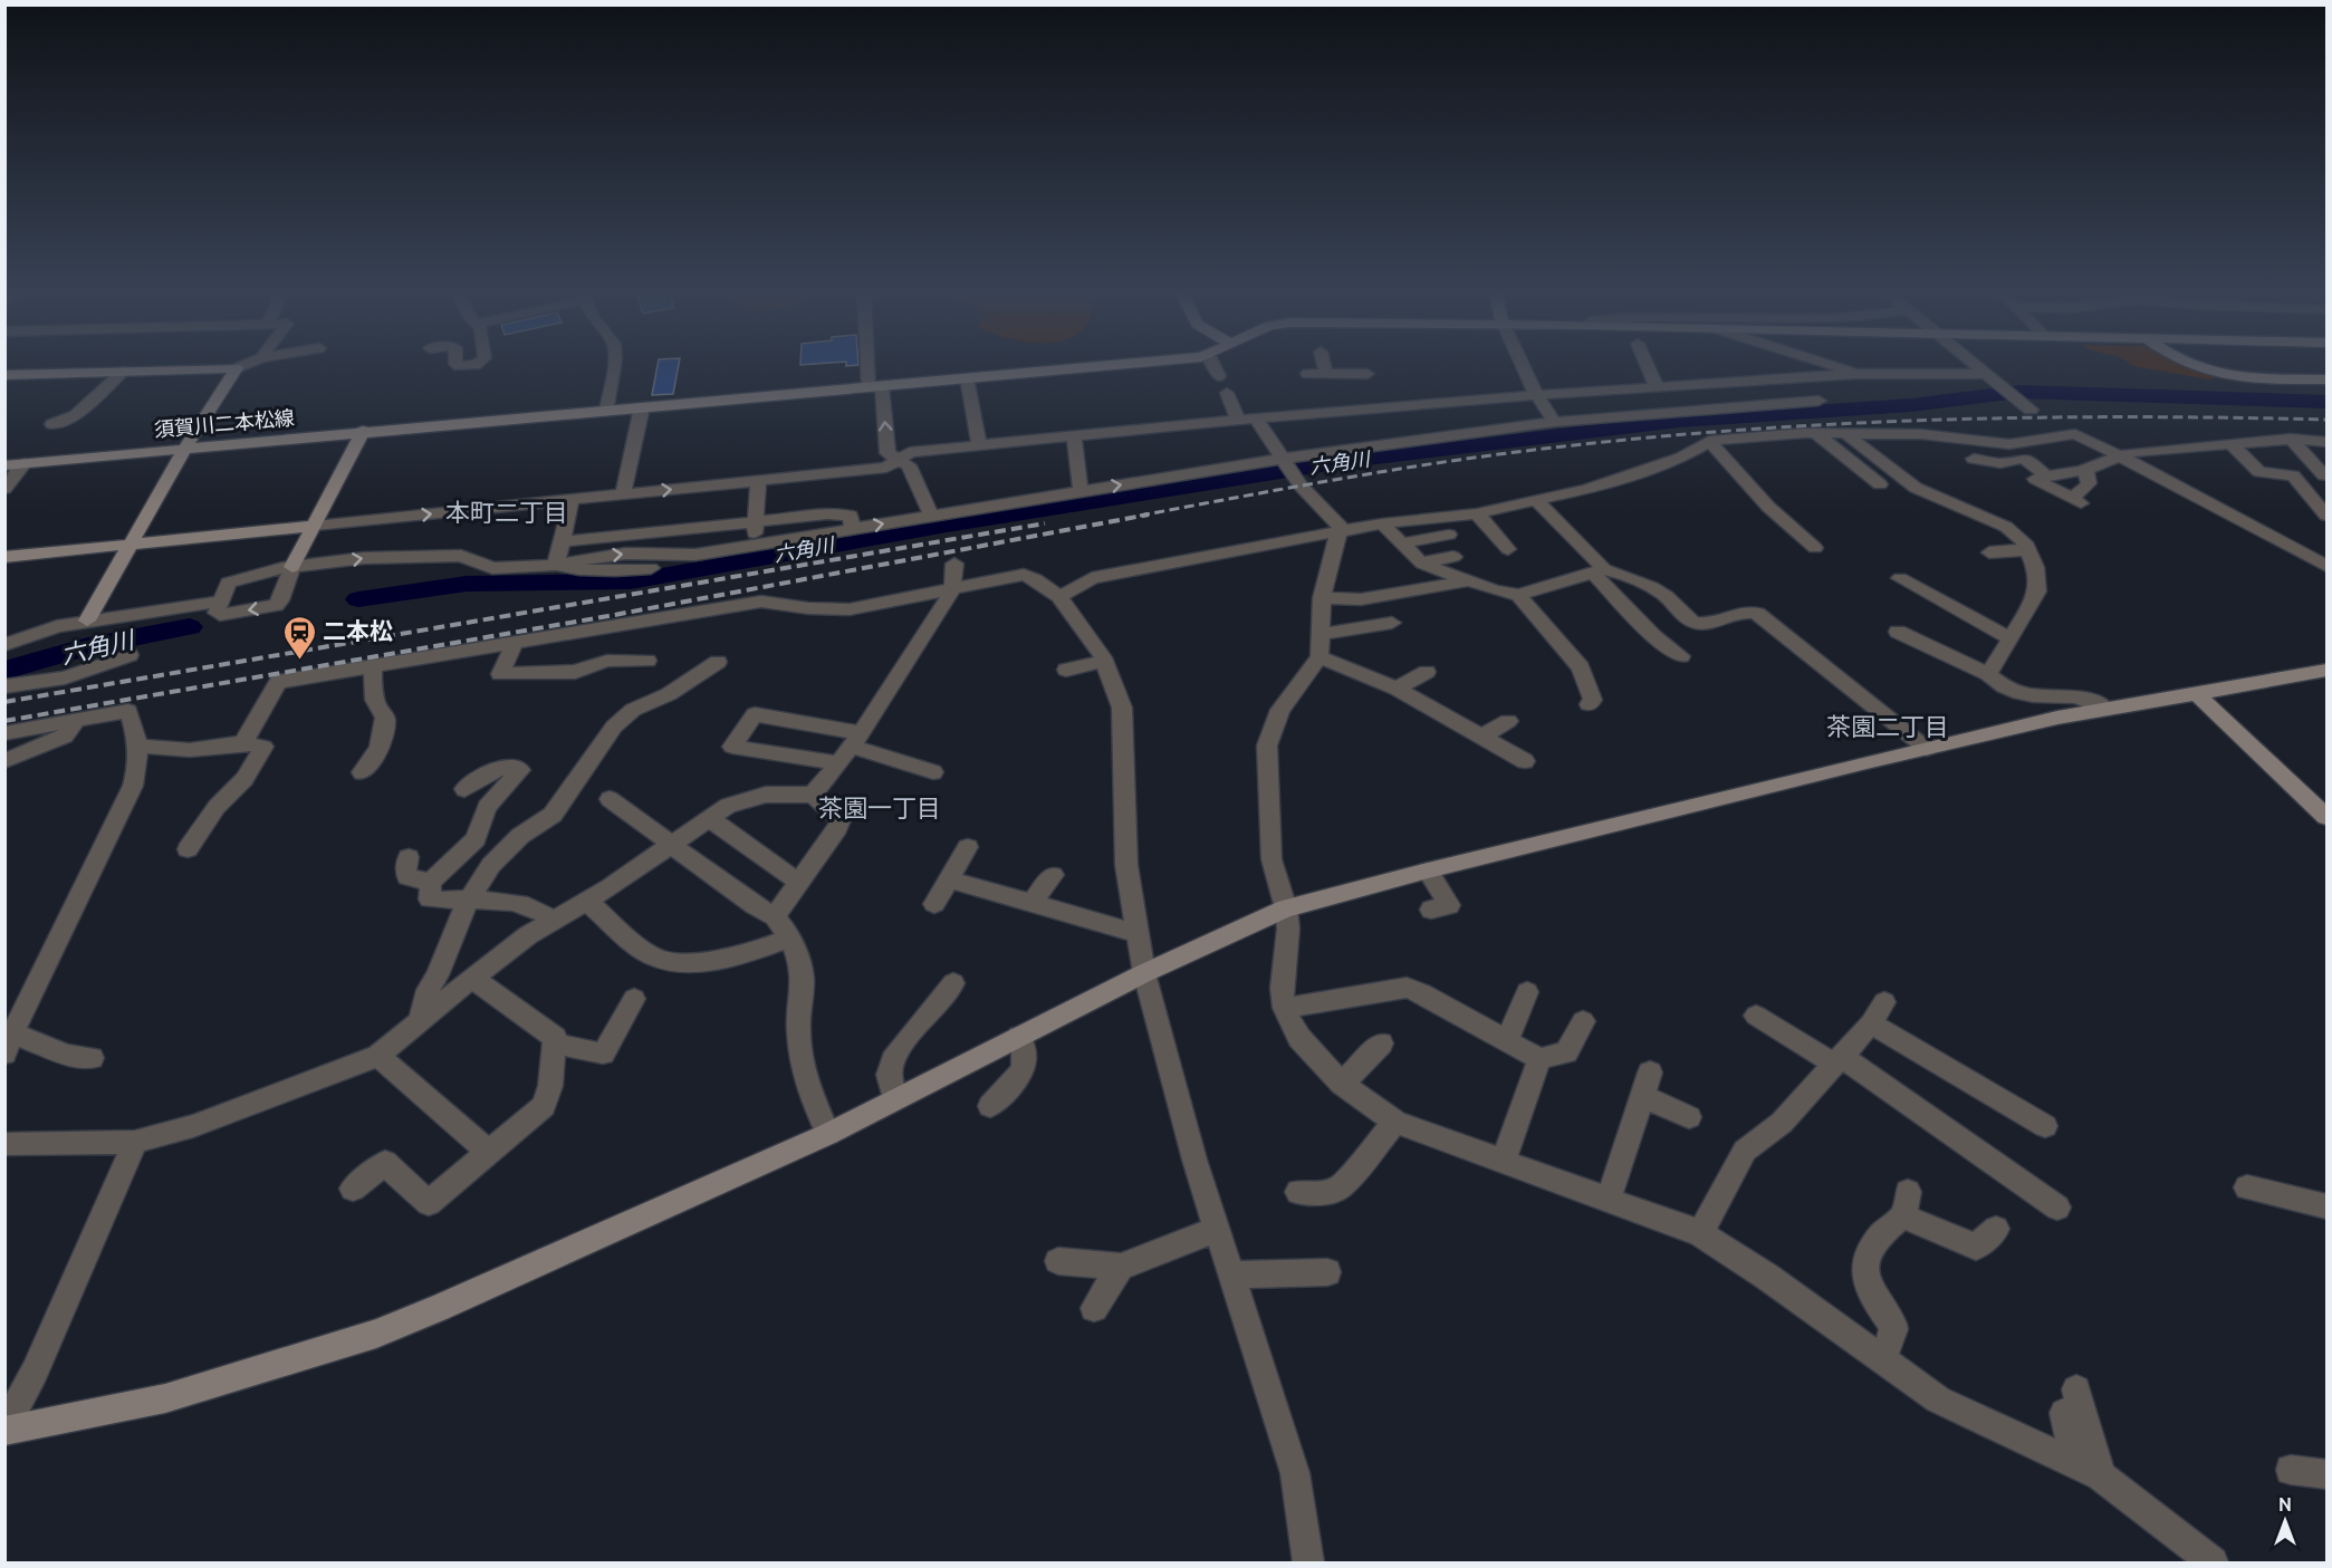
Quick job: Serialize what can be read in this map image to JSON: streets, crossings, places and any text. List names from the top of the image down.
{
  "streets": {
    "street": ["須賀川二本松線"]
  },
  "districts": ["本町二丁目", "茶園二丁目", "茶園一丁目"],
  "water": ["六角川"],
  "places": {
    "station": ["二本松"]
  },
  "north": "top"
}
